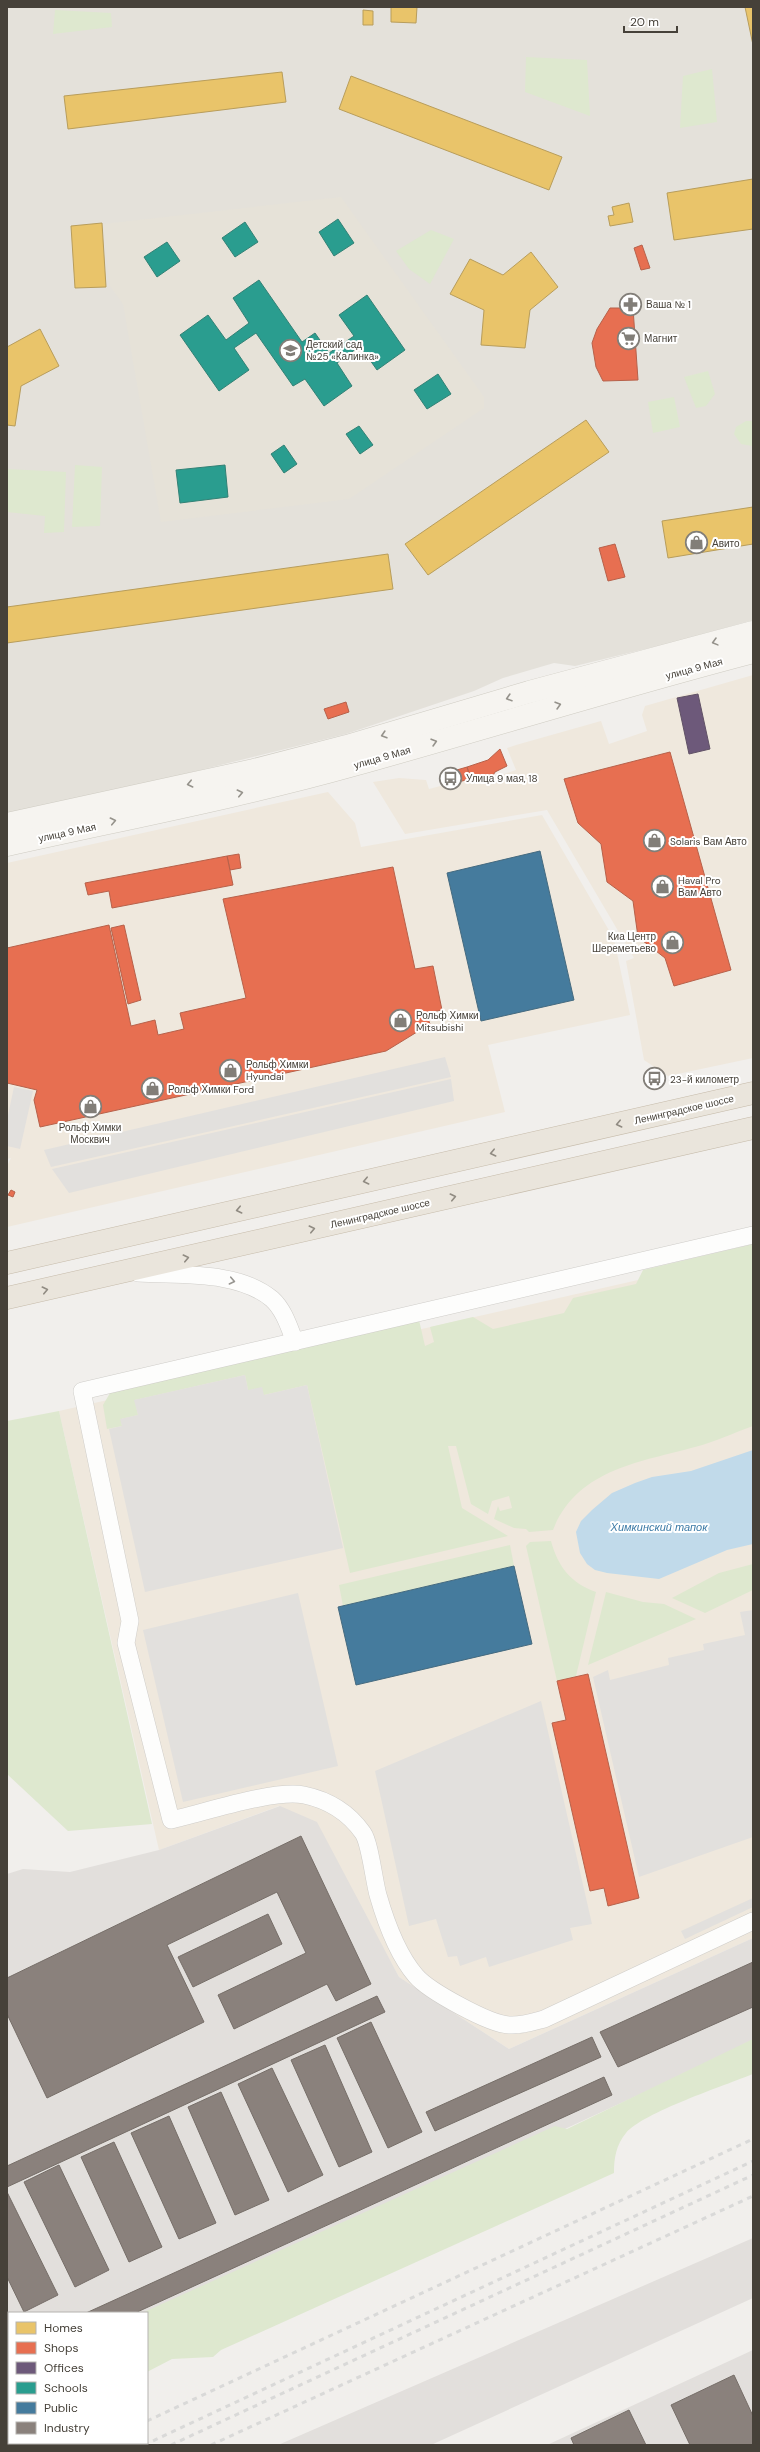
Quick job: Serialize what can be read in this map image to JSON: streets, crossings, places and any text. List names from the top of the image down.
{
  "streets": {
    "highway": ["Ленинградское шоссе"],
    "main road": ["улица 9 Мая"]
  },
  "water": ["Химкинский тапок"],
  "places": {
    "pharmacy": ["Ваша № 1"],
    "supermarket": ["Магнит"],
    "school or university": ["Детский сад №25 «Калинка»"],
    "shop": [
      "Авито",
      "Solaris Вам Авто",
      "Haval Pro Вам Авто",
      "Киа Центр Шереметьево",
      "Рольф Химки Mitsubishi",
      "Рольф Химки Hyundai",
      "Рольф Химки Ford",
      "Рольф Химки Москвич"
    ],
    "bus stop": ["Улица 9 мая, 18", "23-й километр"]
  },
  "legend": [
    "Homes",
    "Shops",
    "Offices",
    "Schools",
    "Public",
    "Industry"
  ],
  "scale_bar": "20 m"
}
